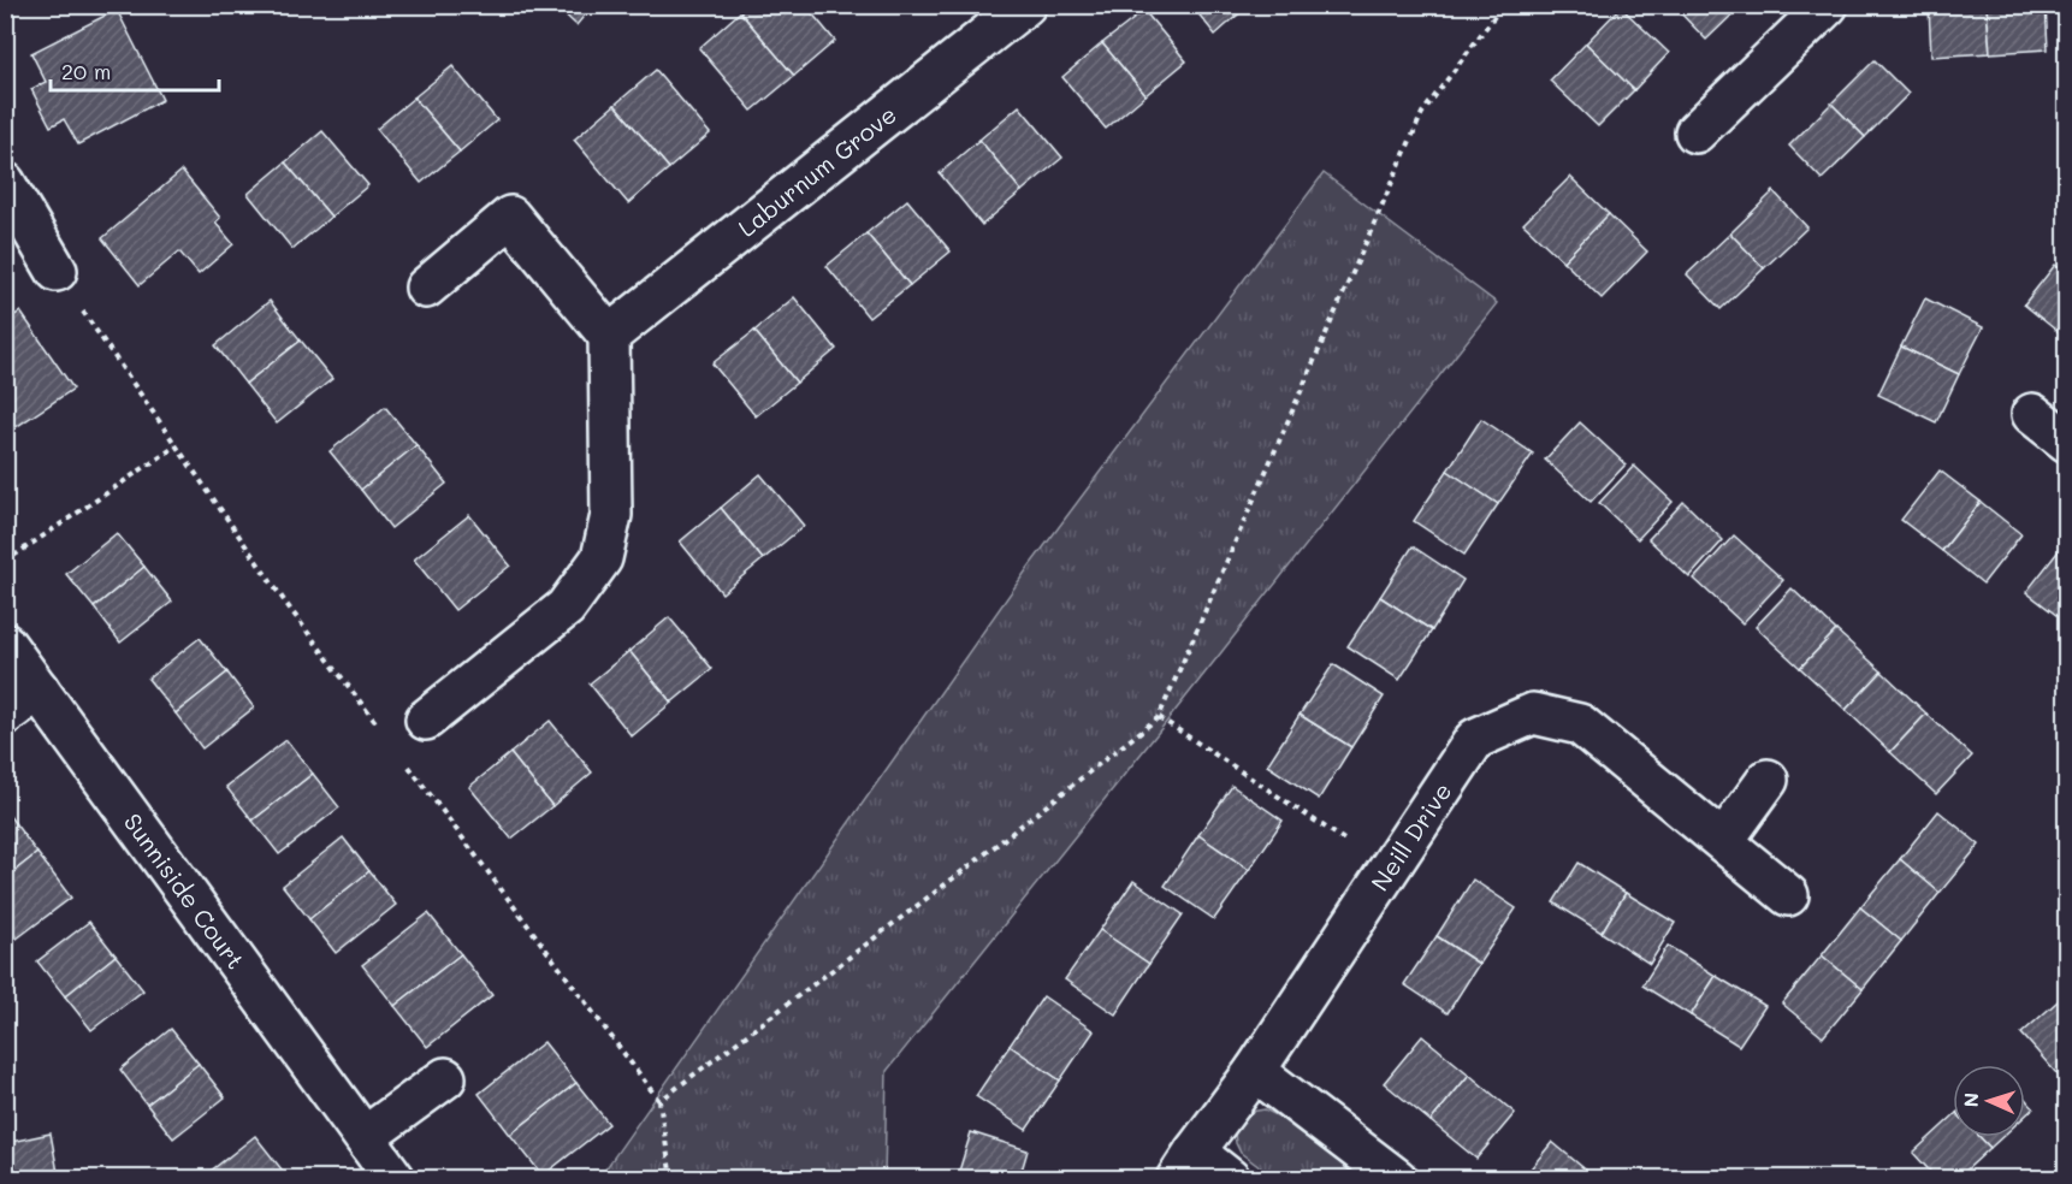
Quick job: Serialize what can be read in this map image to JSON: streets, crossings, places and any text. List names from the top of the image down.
{
  "streets": {
    "street": ["Laburnum Grove", "Neill Drive", "Sunniside Court"]
  },
  "scale_bar": "20 m",
  "north": "left"
}
